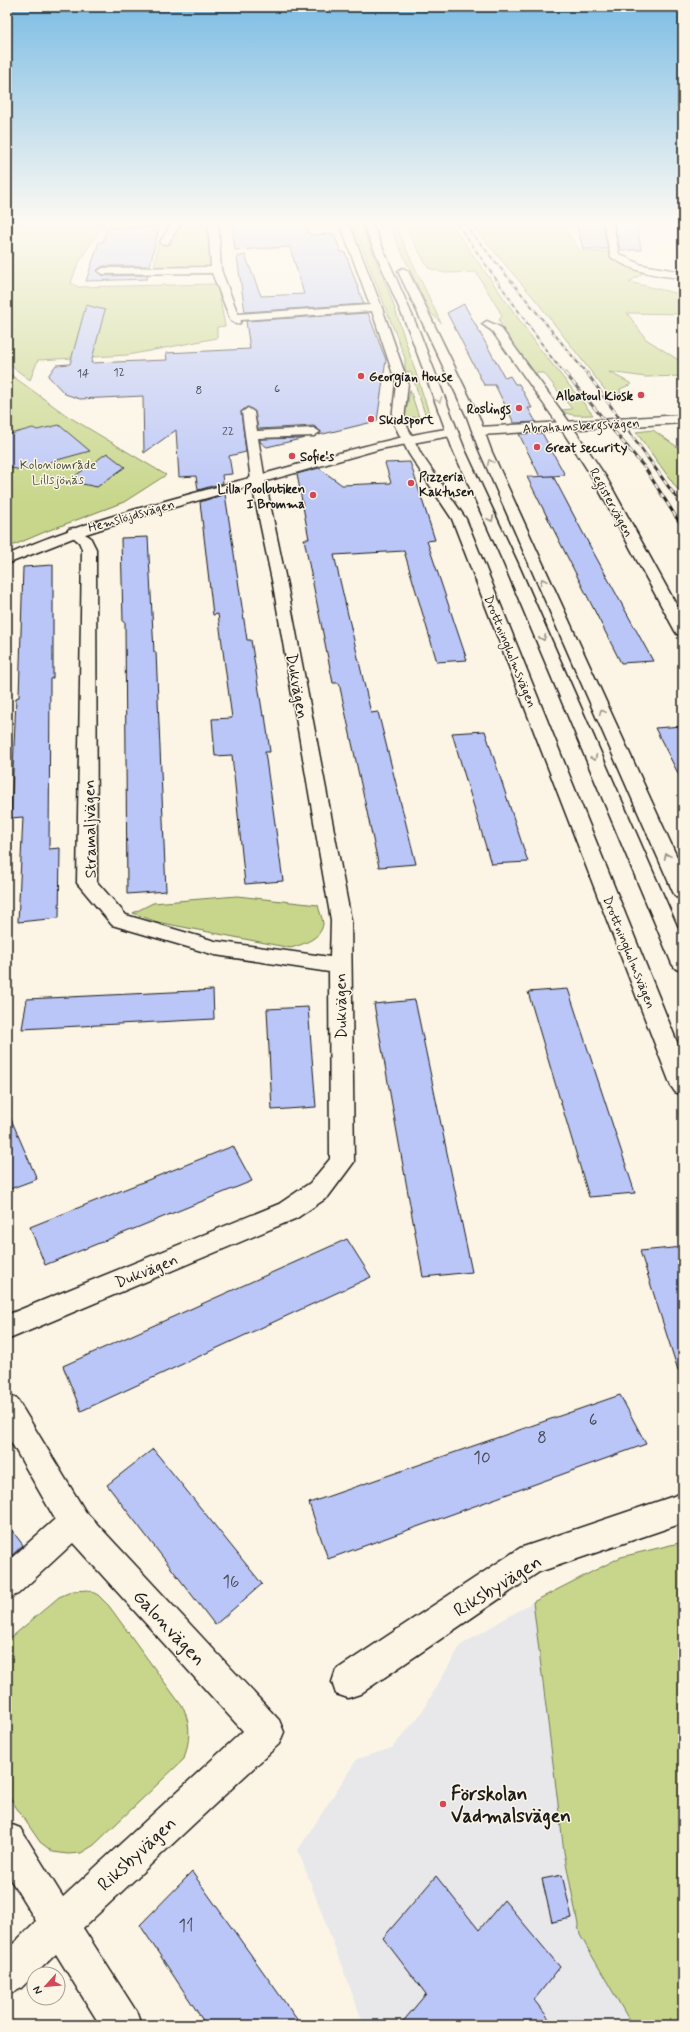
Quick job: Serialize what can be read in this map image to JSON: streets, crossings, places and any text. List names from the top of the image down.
{
  "streets": {
    "street": [
      "Abrahamsbergsvägen",
      "Registervägen",
      "Hemslöjdsvägen",
      "Drottningholmsvägen",
      "Dukvägen",
      "Stramaljvägen",
      "Riksbyvägen",
      "Galonvägen"
    ]
  },
  "crossings": [
    ["Abrahamsbergsvägen", "Registervägen"],
    ["Abrahamsbergsvägen", "Hemslöjdsvägen"],
    ["Hemslöjdsvägen", "Drottningholmsvägen"],
    ["Hemslöjdsvägen", "Dukvägen"],
    ["Hemslöjdsvägen", "Stramaljvägen"],
    ["Dukvägen", "Stramaljvägen"],
    ["Riksbyvägen", "Galonvägen"]
  ],
  "parks": ["Koloniområde Lillsjönäs"],
  "places": [
    "Georgian House",
    "Albatoul Kiosk",
    "Roslings",
    "Skidsport",
    "Great security",
    "Sofie's",
    "Pizzeria Kaktusen",
    "Lilla Poolbutiken I Bromma",
    "Förskolan Vadmalsvägen"
  ],
  "house_numbers": [
    "12",
    "14",
    "6",
    "8",
    "22",
    "6",
    "8",
    "10",
    "16",
    "11"
  ],
  "north": "bottom left"
}
